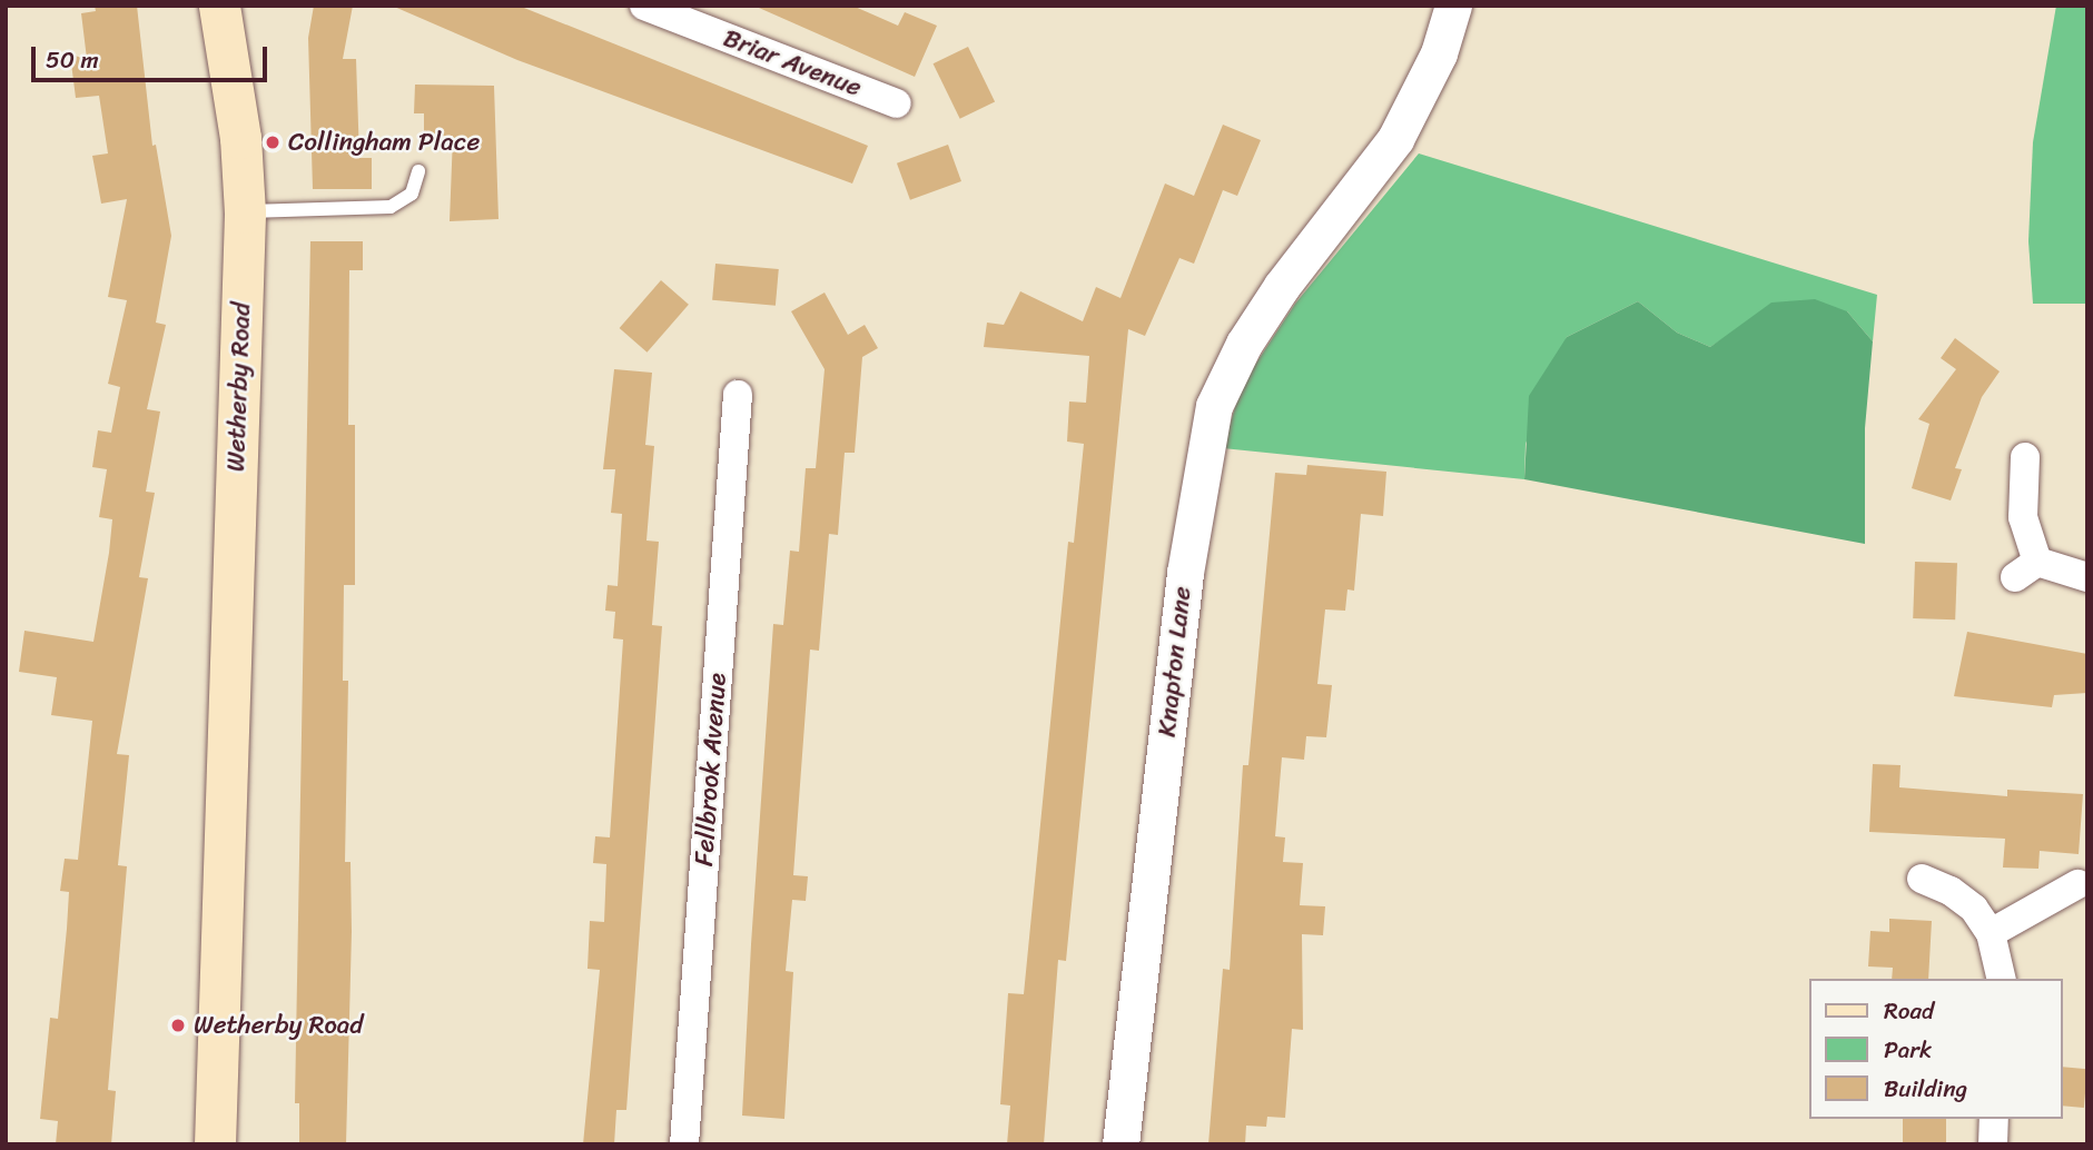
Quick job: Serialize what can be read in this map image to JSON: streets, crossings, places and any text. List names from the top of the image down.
{
  "streets": {
    "main road": ["Wetherby Road"],
    "street": ["Briar Avenue", "Knapton Lane", "Fellbrook Avenue"]
  },
  "places": ["Collingham Place", "Wetherby Road"],
  "legend": ["Road", "Park", "Building"],
  "scale_bar": "50 m"
}
